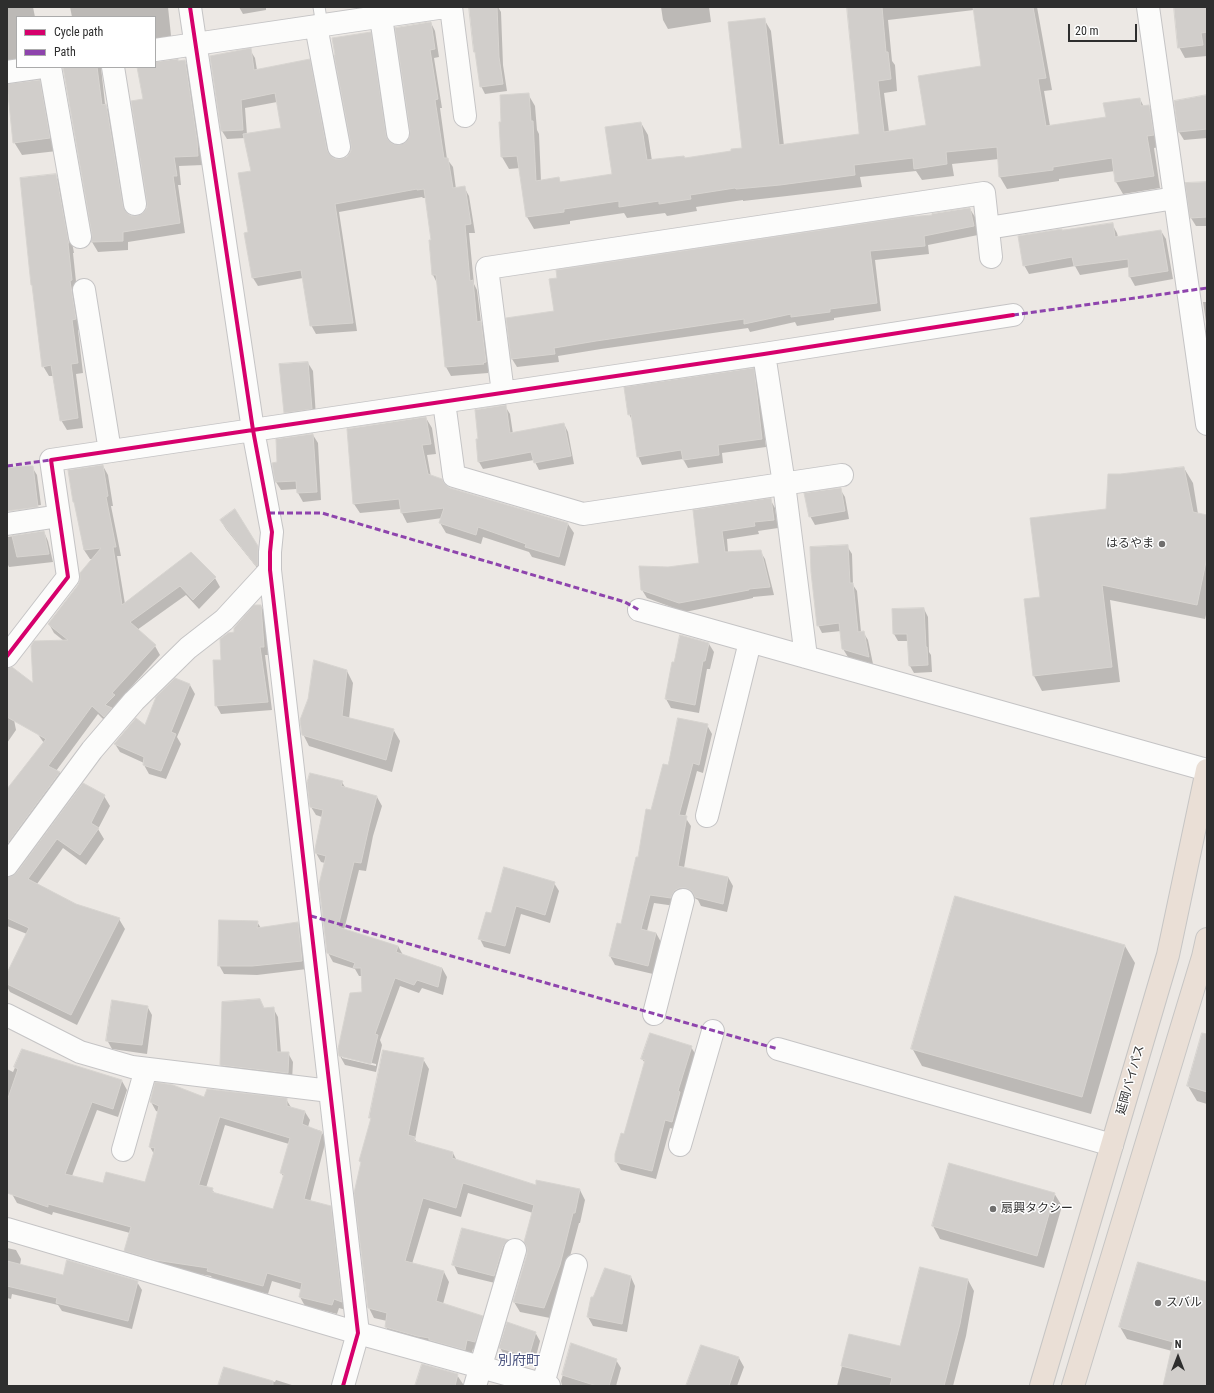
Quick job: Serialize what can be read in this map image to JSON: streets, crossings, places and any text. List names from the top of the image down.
{
  "streets": {
    "highway": ["延岡バイパス"]
  },
  "districts": ["別府町"],
  "places": ["はるやま", "扇興タクシー", "スバル"],
  "legend": ["Cycle path", "Path"],
  "scale_bar": "20 m",
  "north": "top"
}
